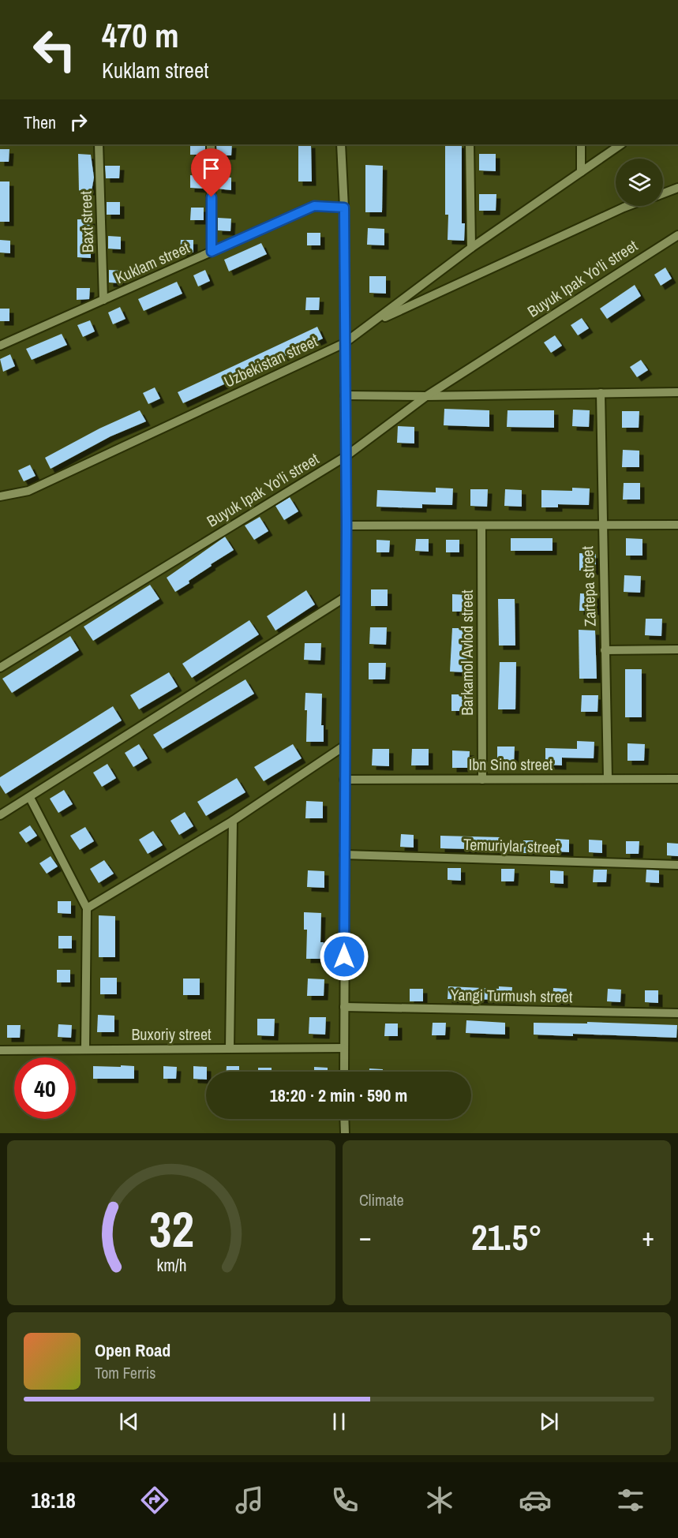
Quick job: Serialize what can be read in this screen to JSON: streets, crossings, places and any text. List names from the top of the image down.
{
  "streets": {
    "street": [
      "Baxt street",
      "Kuklam street",
      "Buyuk Ipak Yo'li street",
      "Uzbekistan street",
      "Zartepa street",
      "Barkamol Avlod street",
      "Ibn Sino street",
      "Temuriylar street",
      "Yangi Turmush street",
      "Buxoriy street"
    ]
  },
  "crossings": [
    ["Baxt street", "Kuklam street"],
    ["Zartepa street", "Ibn Sino street"],
    ["Barkamol Avlod street", "Ibn Sino street"]
  ],
  "page": {
    "turn": ["470 m", "Kuklam street"],
    "then": "Then",
    "limit": "40",
    "trip": "18:20 · 2 min · 590 m",
    "tile": "Climate",
    "heat": ["−", "21.5°", "+"],
    "song": ["Open Road", "Tom Ferris"],
    "tabs": "18:18",
    "gauge": ["32", "km/h"]
  }
}
